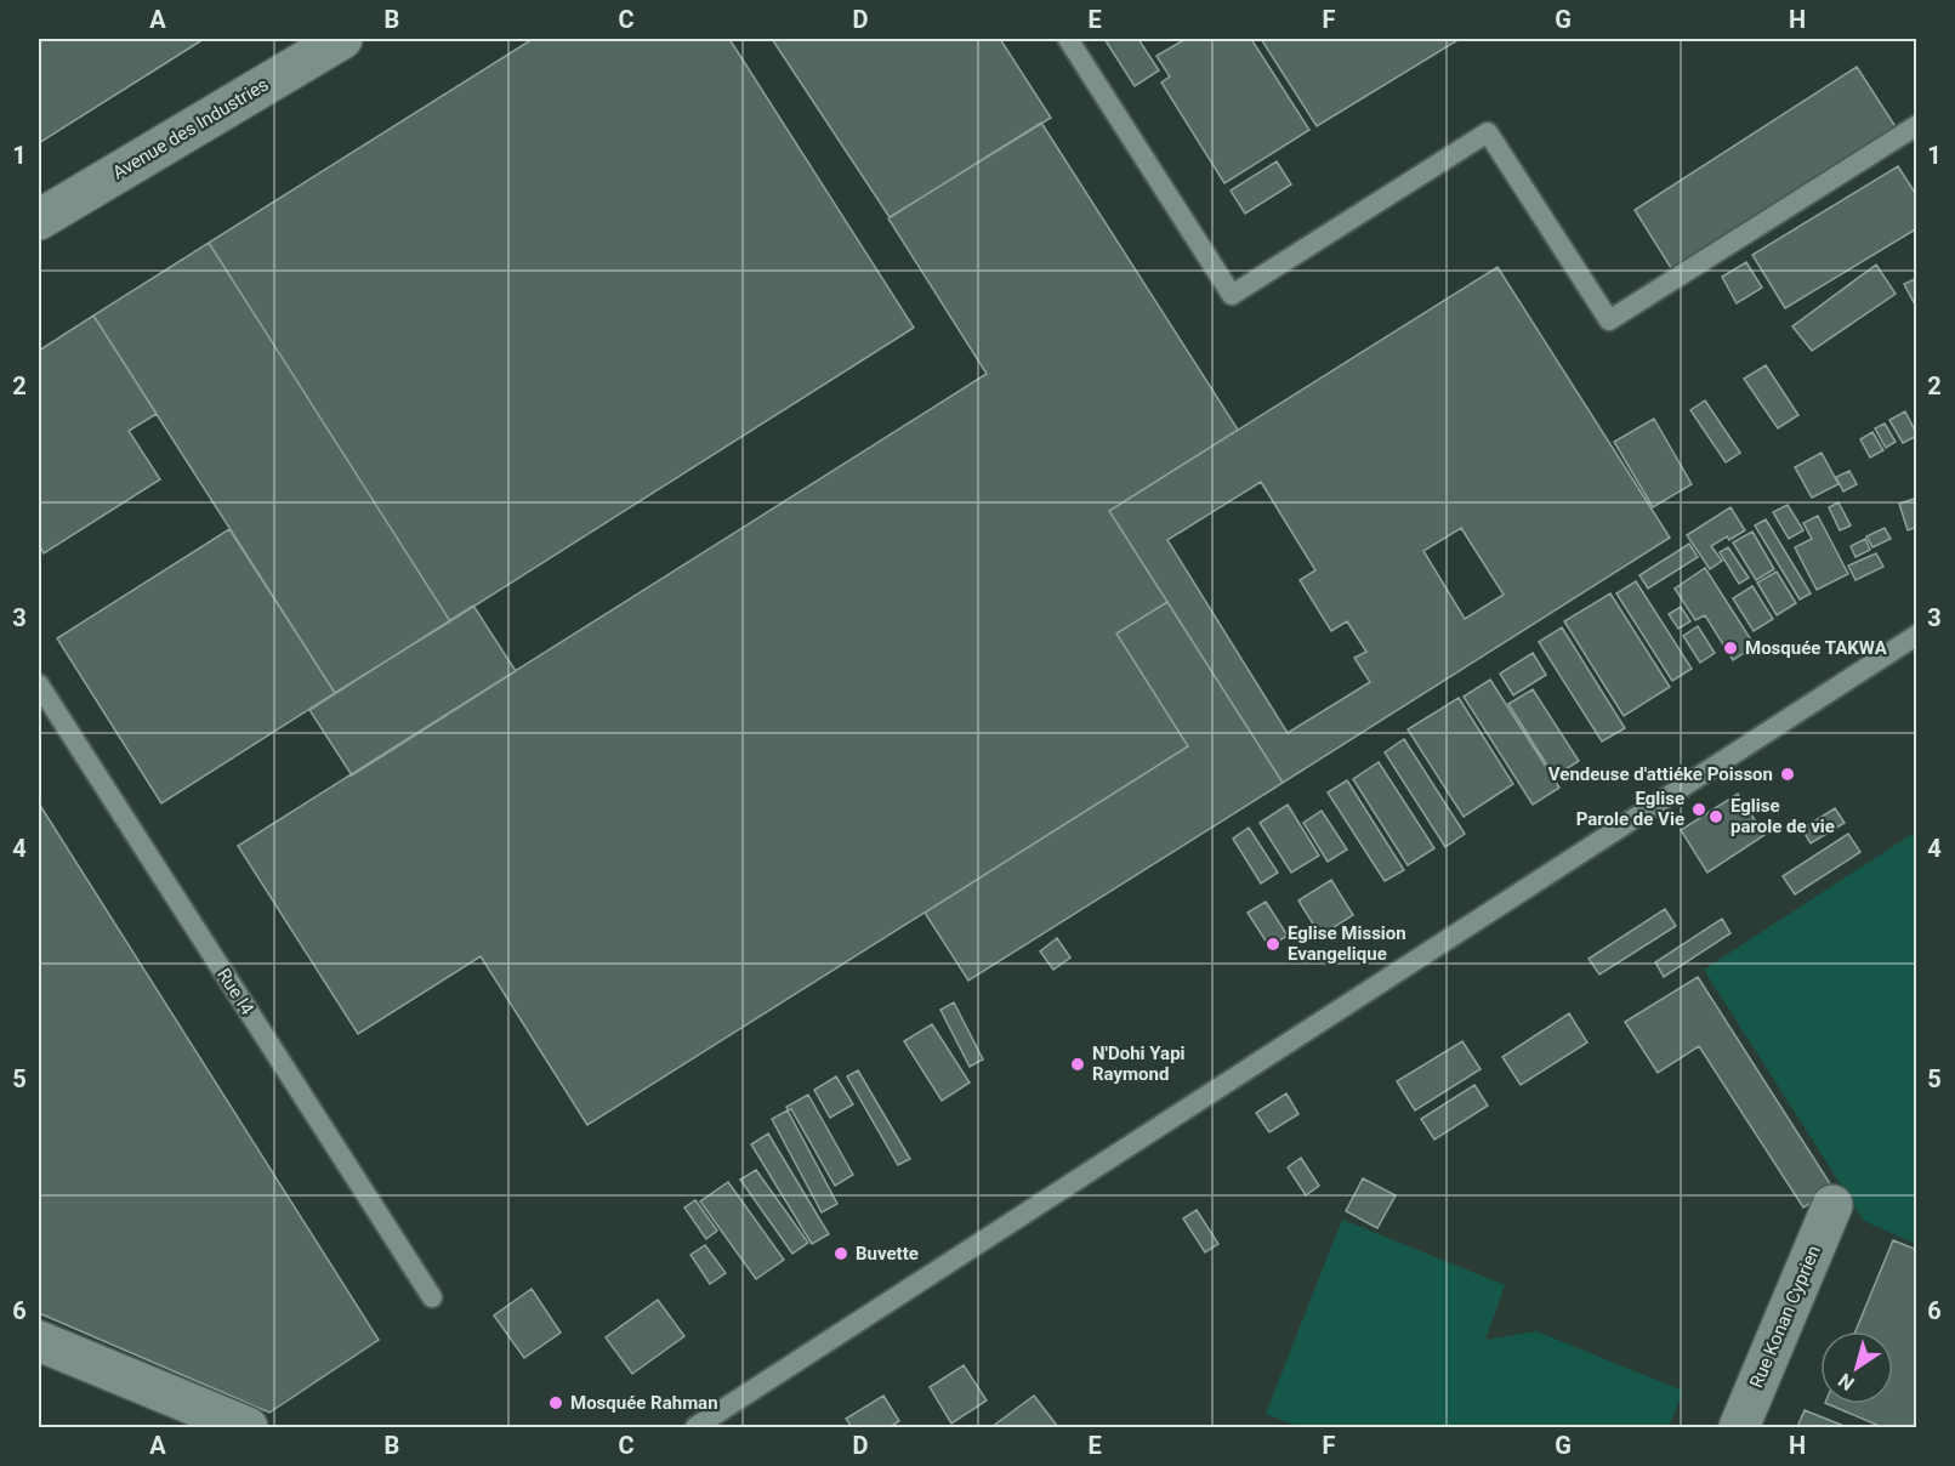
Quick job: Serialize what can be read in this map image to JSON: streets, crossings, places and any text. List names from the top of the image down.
{
  "streets": {
    "street": ["Avenue des Industries", "Rue Konan Cyprien"],
    "lane": ["Rue I4"]
  },
  "places": [
    "Mosquée TAKWA",
    "Vendeuse d'attiéke Poisson",
    "Eglise Parole de Vie",
    "Eglise parole de vie",
    "Eglise Mission Evangelique",
    "N'Dohi Yapi Raymond",
    "Buvette",
    "Mosquée Rahman"
  ],
  "north": "bottom left",
  "grid": {
    "columns": [
      "A",
      "B",
      "C",
      "D",
      "E",
      "F",
      "G",
      "H"
    ],
    "rows": [
      "1",
      "2",
      "3",
      "4",
      "5",
      "6"
    ]
  }
}
